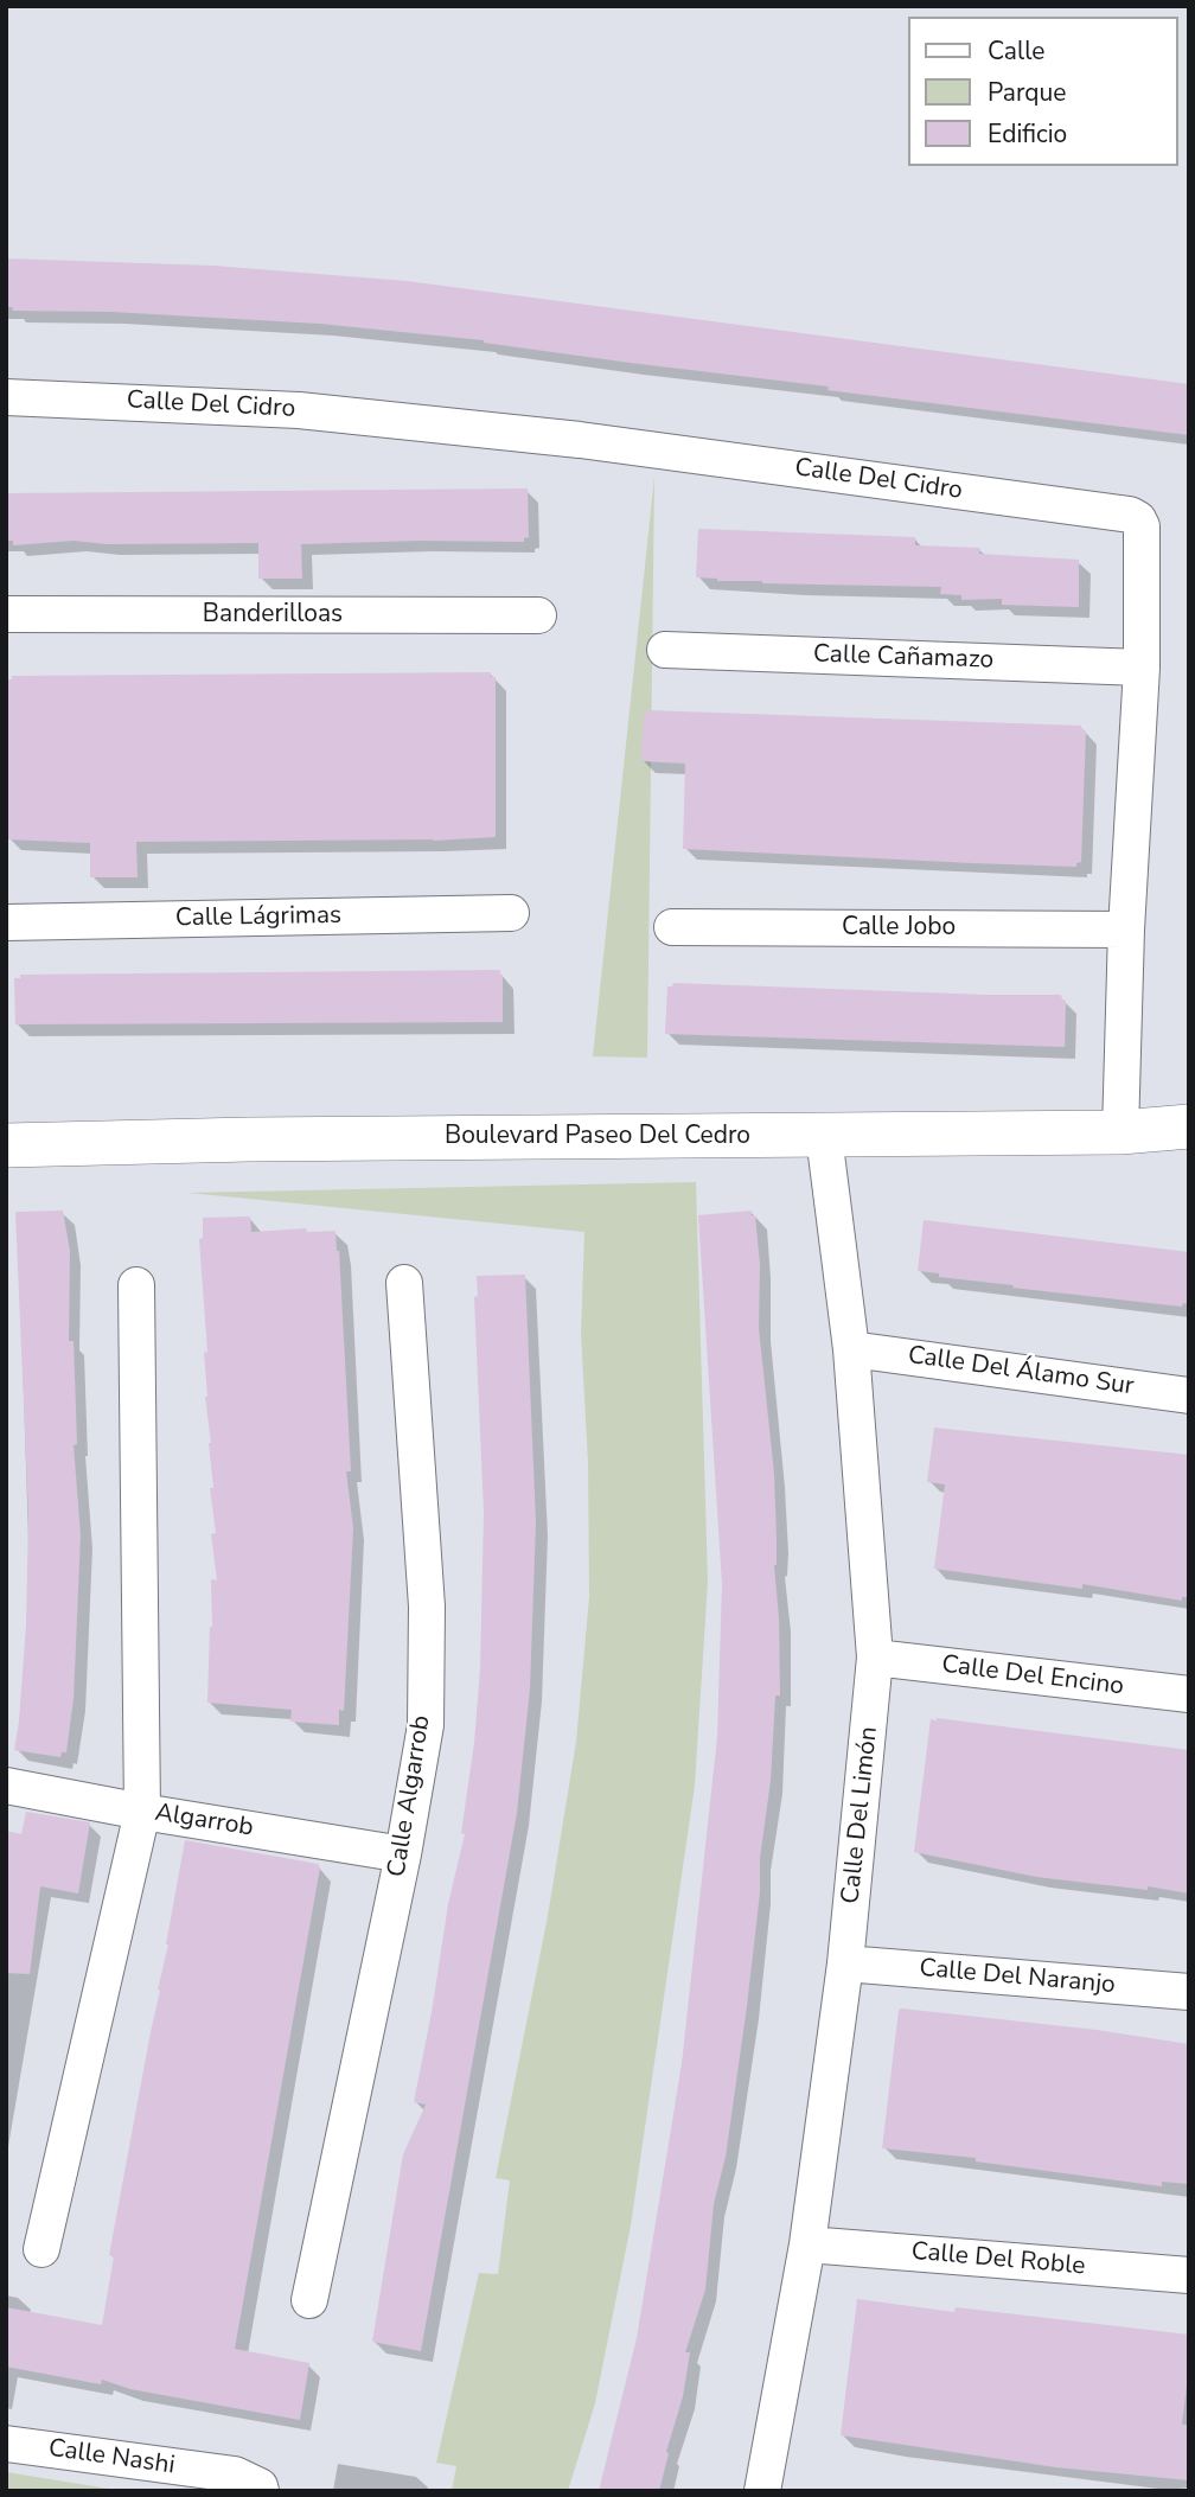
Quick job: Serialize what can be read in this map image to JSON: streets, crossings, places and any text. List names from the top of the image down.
{
  "streets": {
    "street": [
      "Calle Del Cidro",
      "Banderilloas",
      "Calle Cañamazo",
      "Calle Lágrimas",
      "Calle Jobo",
      "Boulevard Paseo Del Cedro",
      "Calle Del Álamo Sur",
      "Calle Del Encino",
      "Calle Algarrob",
      "Calle Del Limón",
      "Algarrob",
      "Calle Del Naranjo",
      "Calle Del Roble",
      "Calle Nashi"
    ]
  },
  "crossings": [
    ["Calle Del Cidro", "Calle Cañamazo"],
    ["Calle Del Cidro", "Calle Jobo"],
    ["Calle Del Cidro", "Boulevard Paseo Del Cedro"],
    ["Boulevard Paseo Del Cedro", "Calle Del Limón"],
    ["Calle Del Álamo Sur", "Calle Del Limón"],
    ["Calle Del Encino", "Calle Del Limón"],
    ["Calle Algarrob", "Algarrob"],
    ["Calle Del Limón", "Calle Del Naranjo"],
    ["Calle Del Limón", "Calle Del Roble"]
  ],
  "legend": ["Calle", "Parque", "Edificio"]
}
